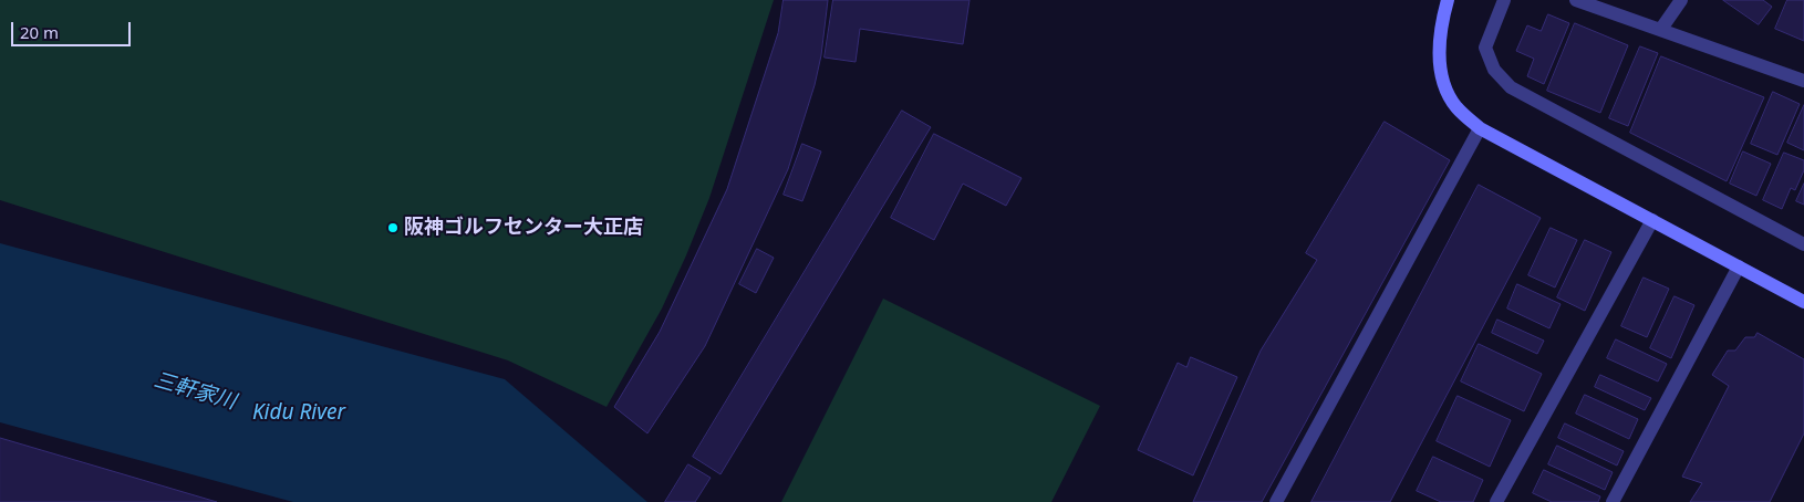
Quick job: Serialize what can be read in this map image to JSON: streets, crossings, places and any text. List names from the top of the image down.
{
  "water": ["三軒家川", "Kidu River"],
  "places": ["阪神ゴルフセンター大正店"],
  "scale_bar": "20 m"
}
